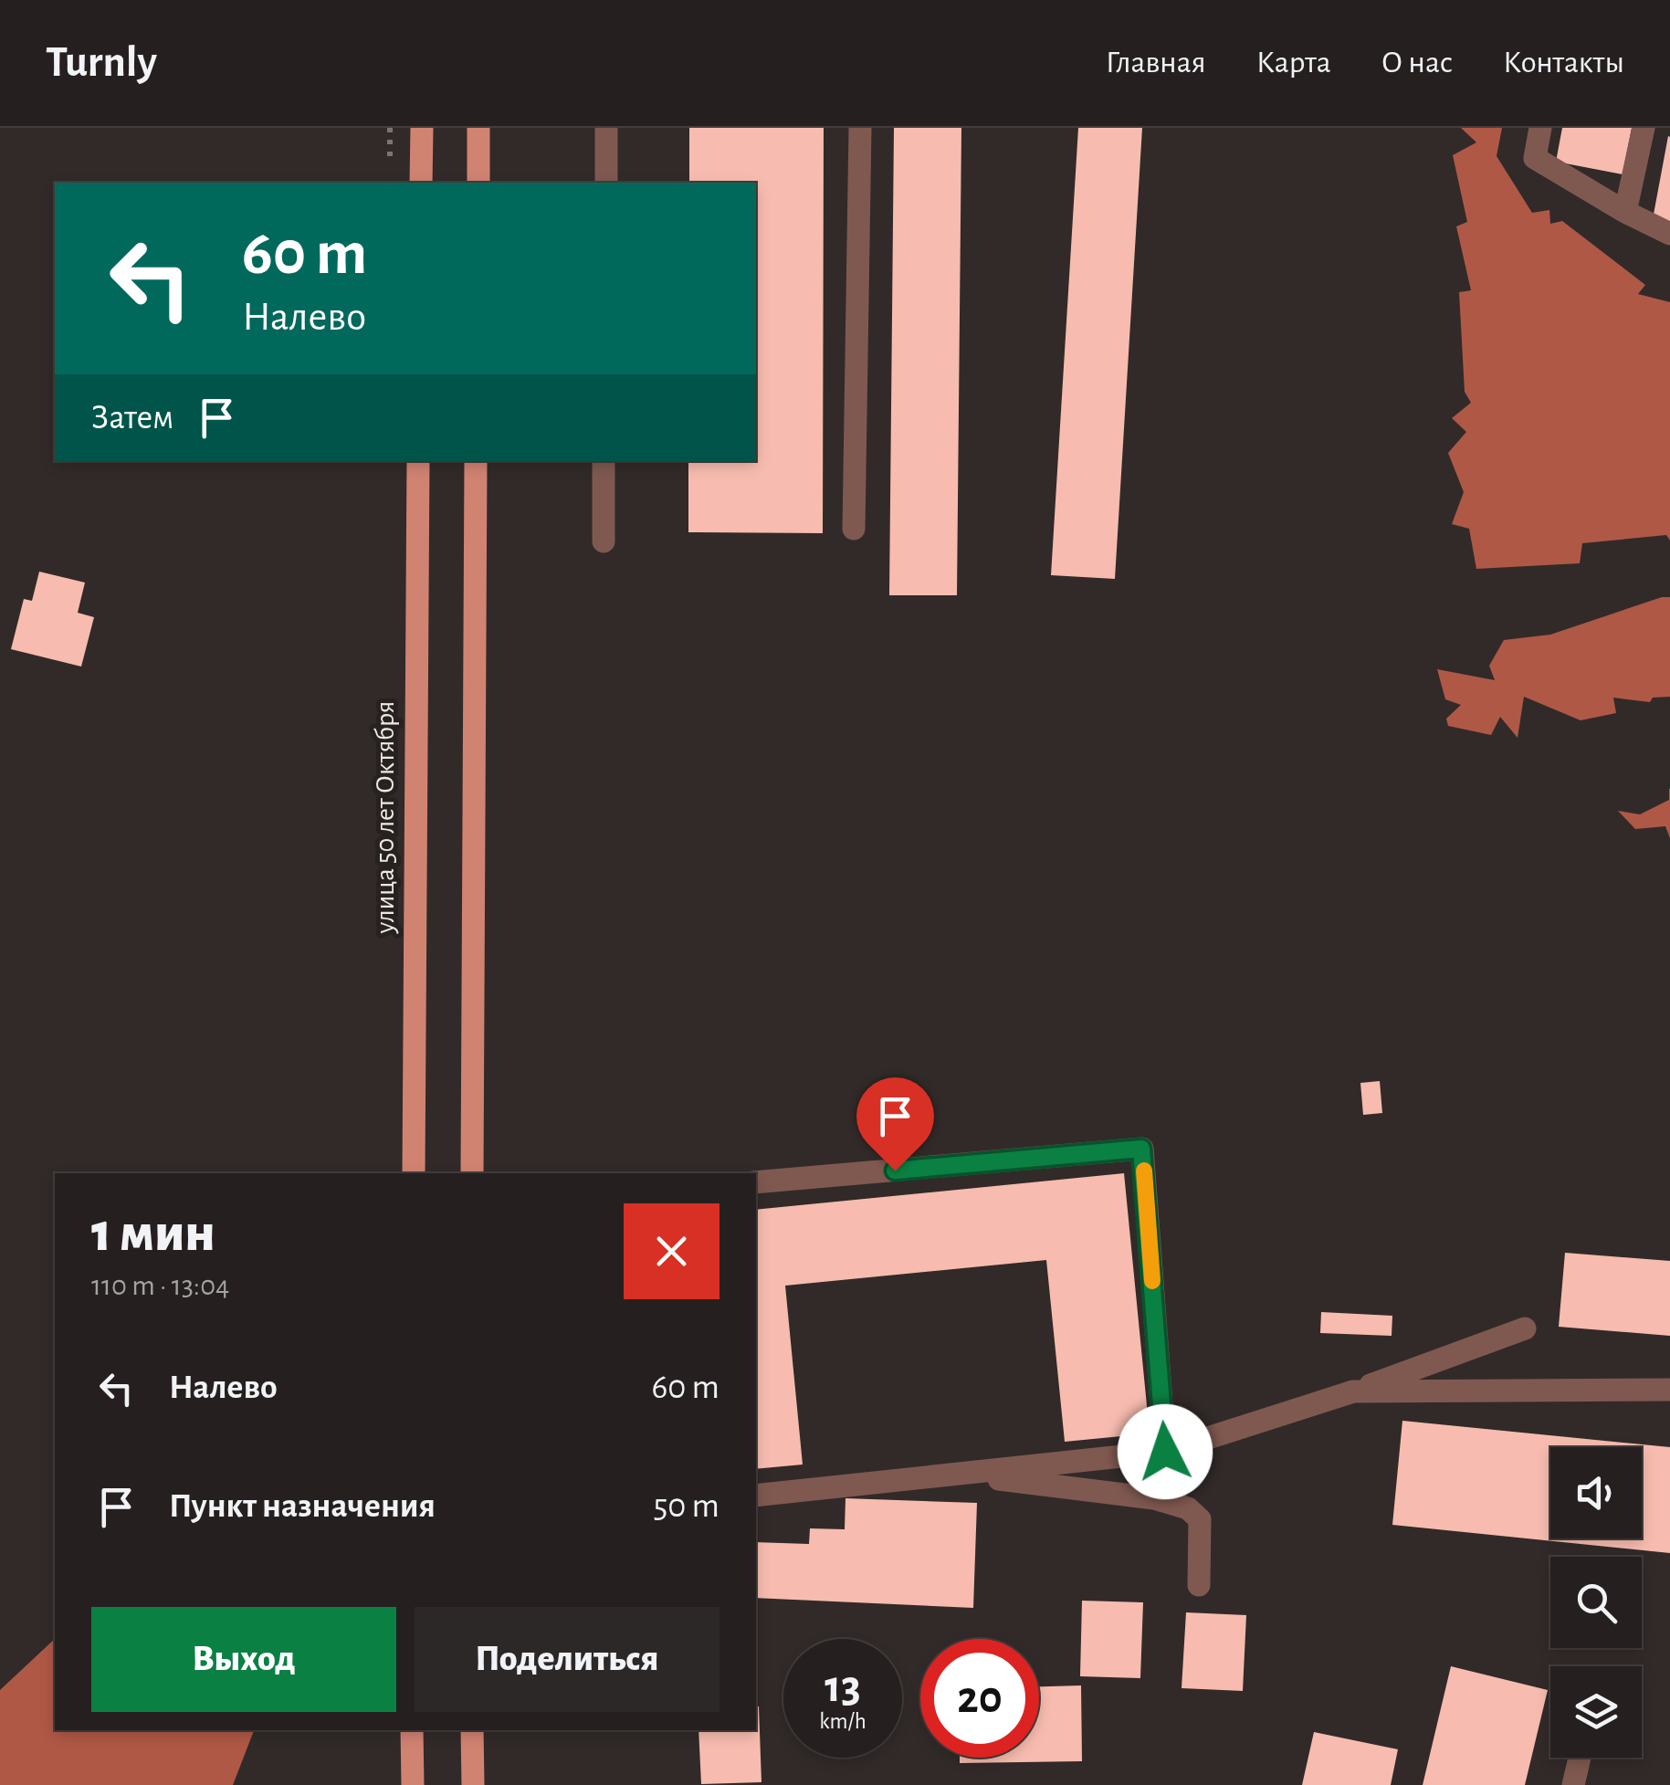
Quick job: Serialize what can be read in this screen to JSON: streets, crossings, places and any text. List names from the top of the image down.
{
  "streets": {
    "main road": ["улица 50 лет Октября"]
  },
  "page": {
    "header": "Turnly",
    "nav": [
      "Главная",
      "Карта",
      "О нас",
      "Контакты"
    ],
    "turn": ["60 m", "Налево"],
    "then": "Затем",
    "heading": ["1 мин", "110 m · 13:04"],
    "list": [
      {
        "name": "Налево",
        "value": "60 m"
      },
      {
        "name": "Пункт назначения",
        "value": "50 m"
      }
    ],
    "buttons": ["Выход", "Поделиться"],
    "speed": "13 km/h",
    "limit": "20"
  }
}
